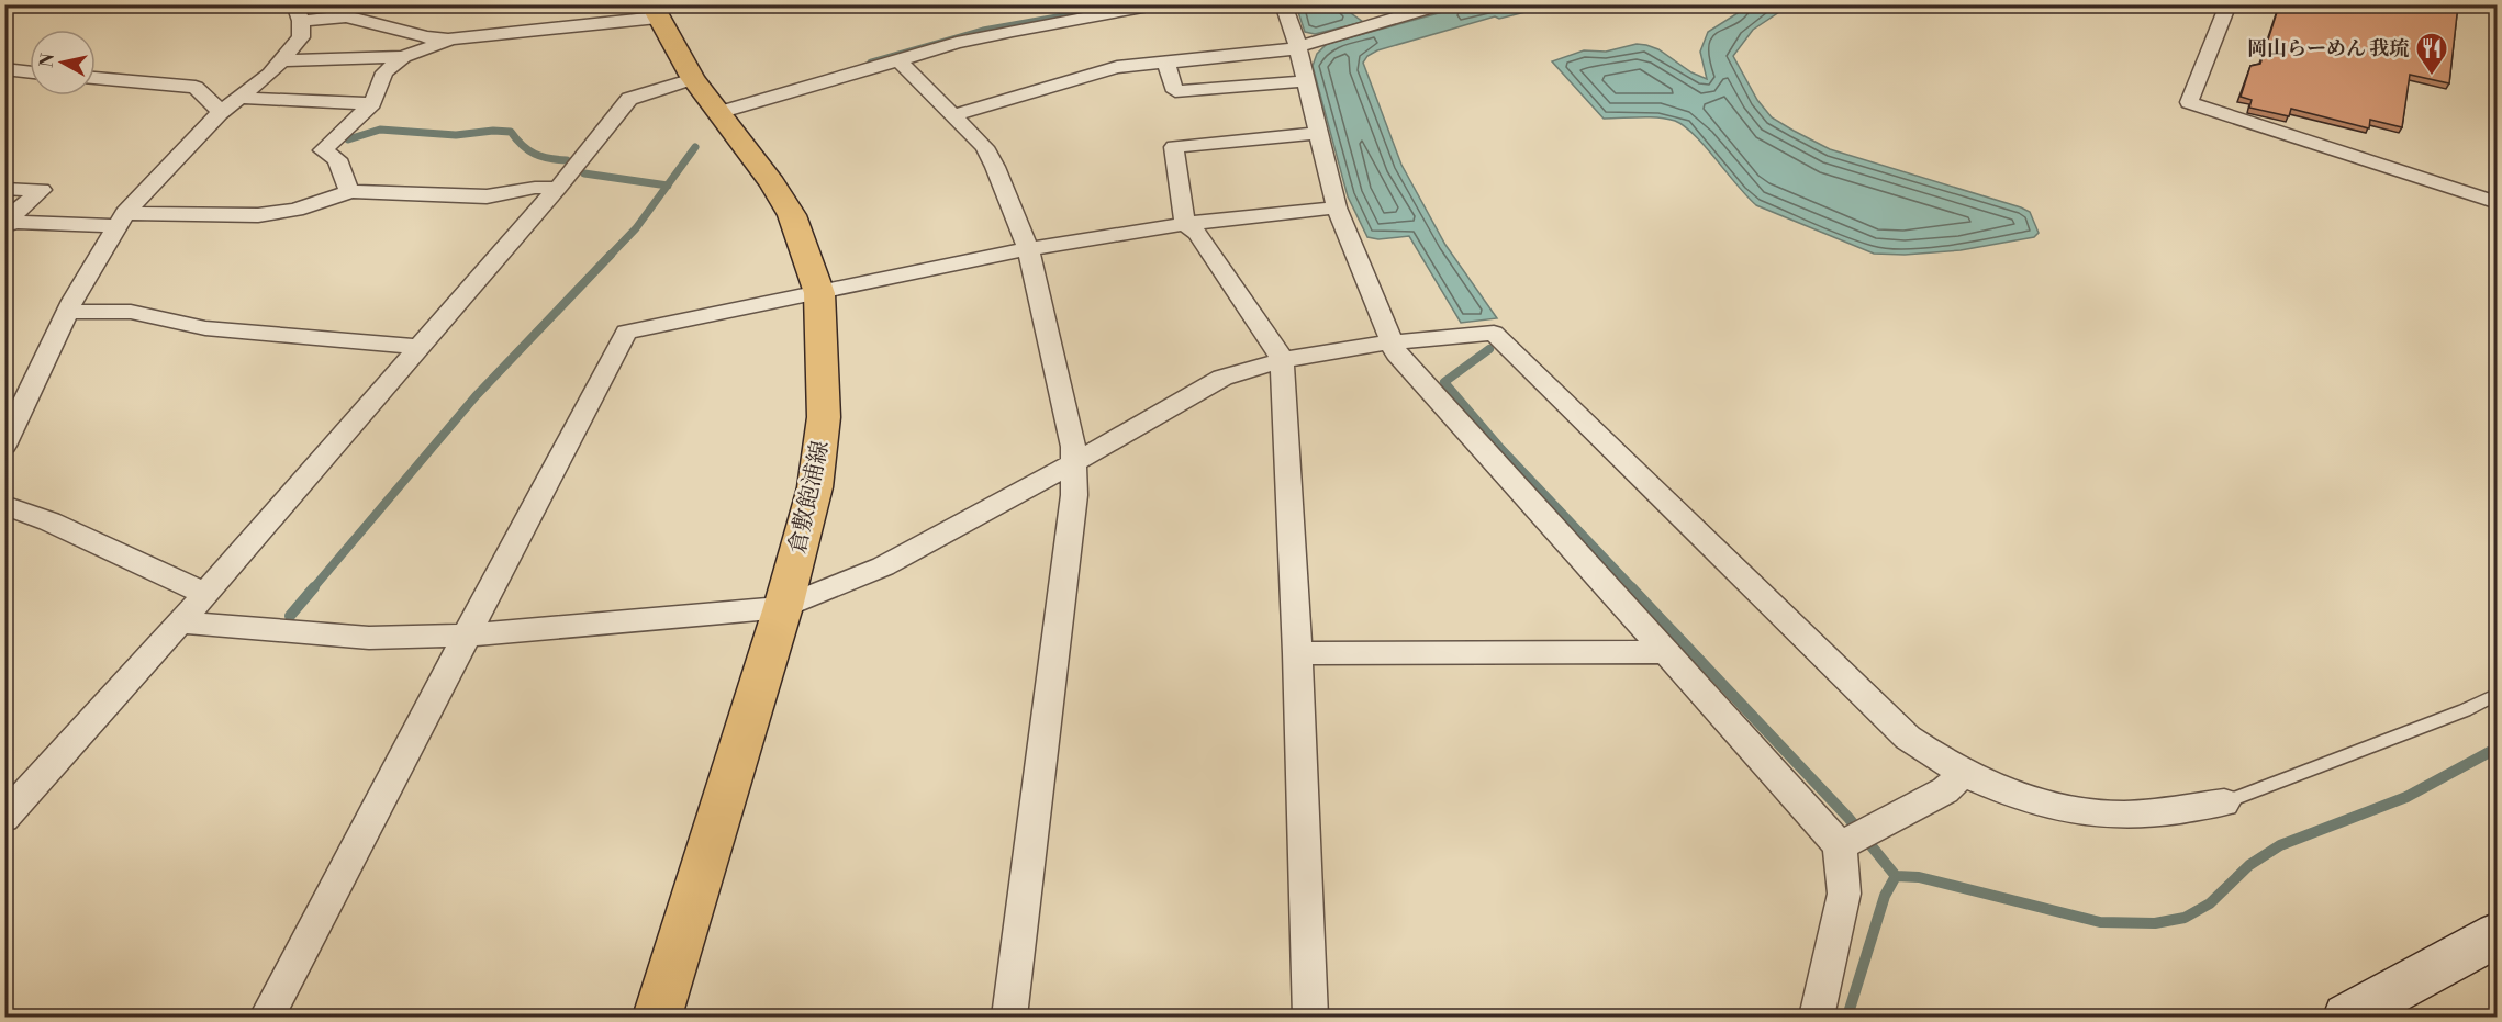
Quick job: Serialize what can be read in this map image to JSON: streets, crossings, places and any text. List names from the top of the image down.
{
  "streets": {
    "main road": ["倉敷飽浦線"]
  },
  "places": {
    "restaurant": ["岡山らーめん 我琉"]
  },
  "north": "left"
}
